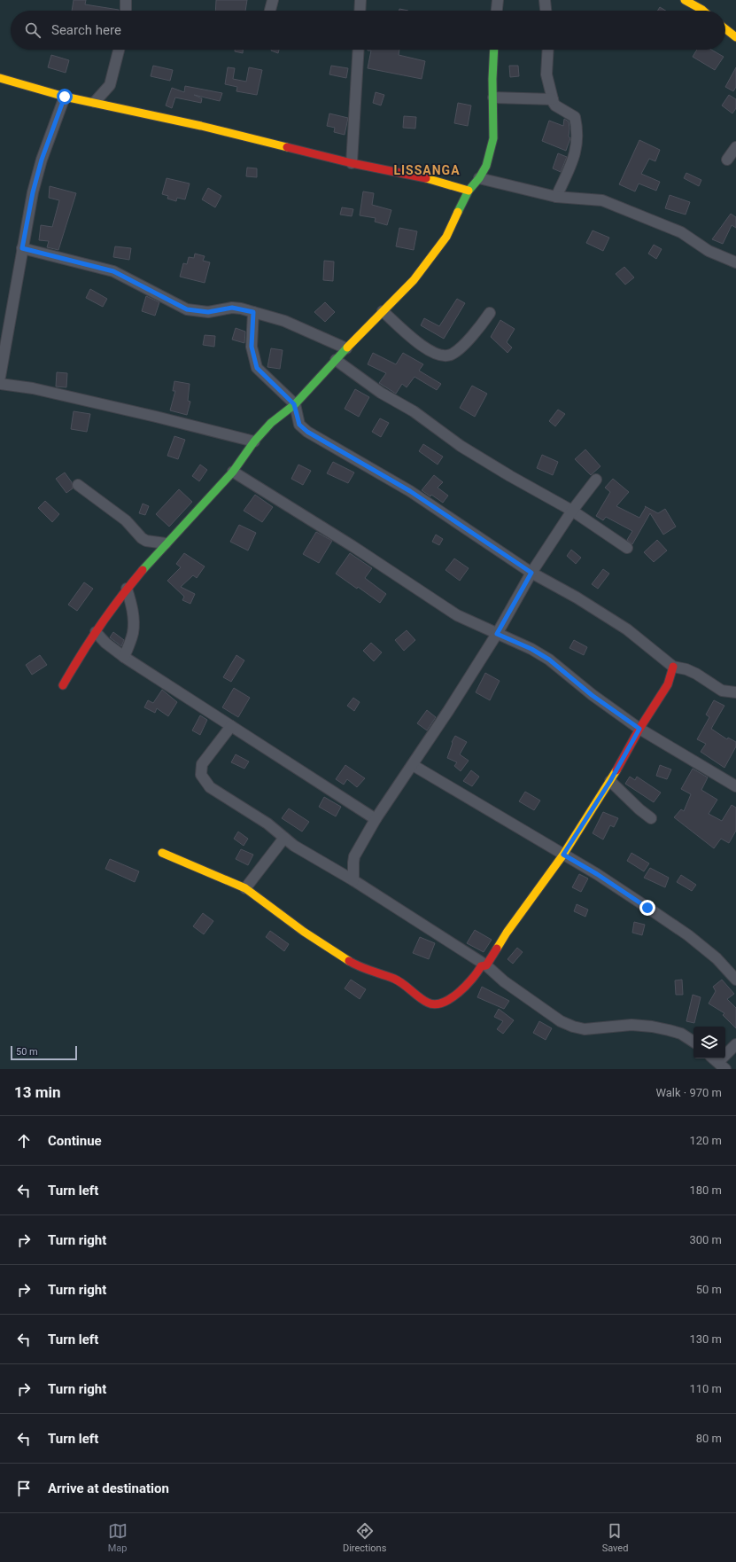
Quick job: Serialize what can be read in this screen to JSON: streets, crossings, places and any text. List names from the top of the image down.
{
  "districts": ["LISSANGA"],
  "scale_bar": "50 m",
  "page": {
    "search": "Search here",
    "scale": "50 m",
    "heading": ["13 min", "Walk · 970 m"],
    "list": [
      ["Continue", "120 m"],
      ["Turn left", "180 m"],
      ["Turn right", "300 m"],
      ["Turn right", "50 m"],
      ["Turn left", "130 m"],
      ["Turn right", "110 m"],
      ["Turn left", "80 m"],
      "Arrive at destination"
    ],
    "nav": ["Map", "Directions", "Saved"]
  }
}
